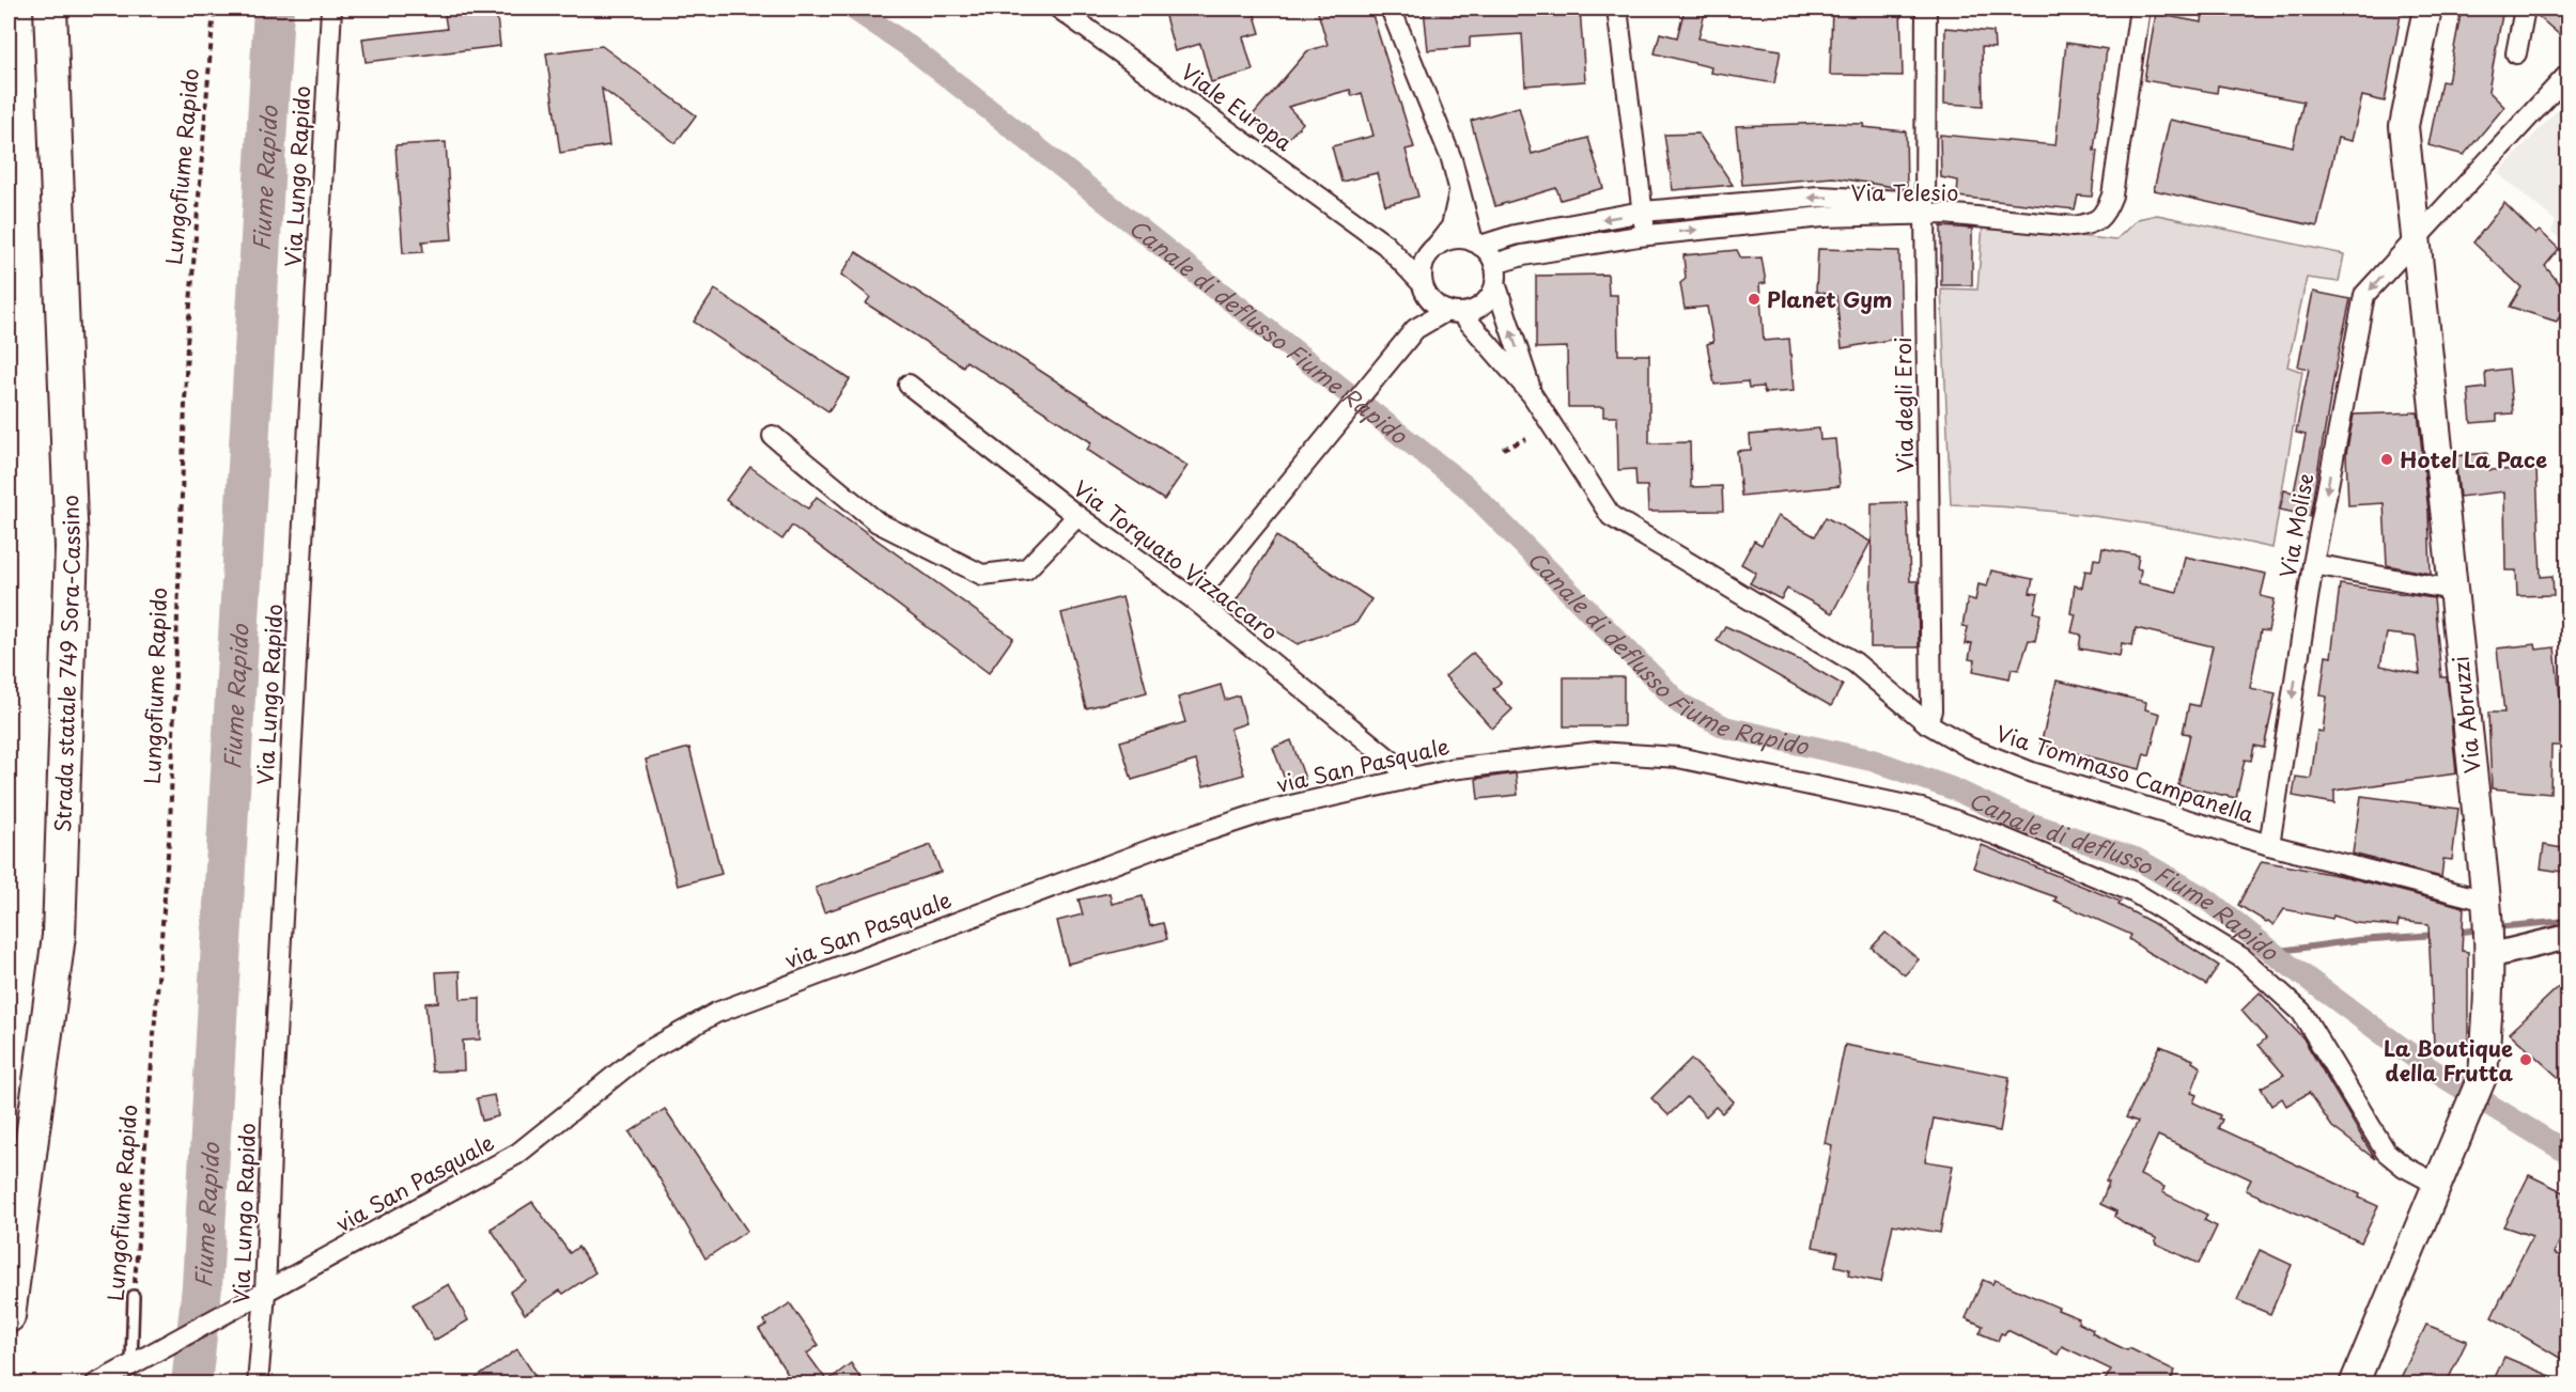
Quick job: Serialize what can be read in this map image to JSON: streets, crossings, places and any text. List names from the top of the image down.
{
  "streets": {
    "highway": ["Strada statale 749 Sora-Cassino"],
    "main road": ["Via Abruzzi"],
    "street": [
      "Viale Europa",
      "Via Lungo Rapido",
      "Via Telesio",
      "Via degli Eroi",
      "Via Molise",
      "Via Torquato Vizzaccaro",
      "via San Pasquale",
      "Via Tommaso Campanella"
    ],
    "lane": ["Lungofiume Rapido"]
  },
  "crossings": [
    ["Viale Europa", "Via Telesio"],
    ["Viale Europa", "Via Tommaso Campanella"],
    ["Lungofiume Rapido", "via San Pasquale"],
    ["Via Lungo Rapido", "via San Pasquale"],
    ["Via Telesio", "Via degli Eroi"],
    ["Via Telesio", "Via Tommaso Campanella"],
    ["Via degli Eroi", "Via Tommaso Campanella"],
    ["Via Molise", "Via Abruzzi"],
    ["Via Molise", "Via Tommaso Campanella"],
    ["Via Torquato Vizzaccaro", "via San Pasquale"],
    ["Via Abruzzi", "via San Pasquale"],
    ["Via Abruzzi", "Via Tommaso Campanella"]
  ],
  "one_way": ["Via Molise"],
  "water": ["Fiume Rapido", "Canale di deflusso Fiume Rapido"],
  "places": ["Planet Gym", "Hotel La Pace", "La Boutique della Frutta"]
}
